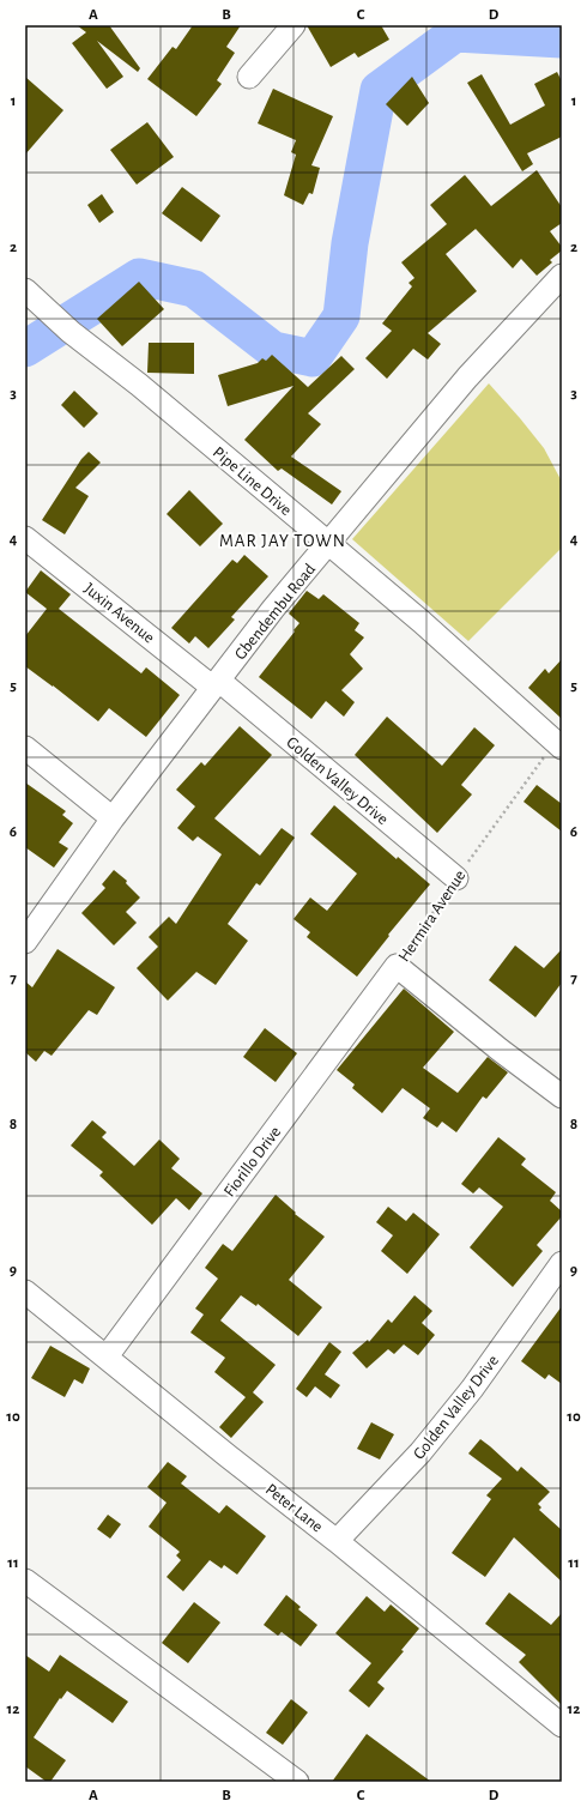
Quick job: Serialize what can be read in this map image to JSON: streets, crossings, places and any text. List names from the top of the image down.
{
  "streets": {
    "street": [
      "Pipe Line Drive",
      "Gbendembu Road",
      "Juxin Avenue",
      "Golden Valley Drive",
      "Hermira Avenue",
      "Fiorillo Drive",
      "Peter Lane"
    ]
  },
  "crossings": [
    ["Pipe Line Drive", "Gbendembu Road"],
    ["Pipe Line Drive", "Hermira Avenue"],
    ["Gbendembu Road", "Juxin Avenue"],
    ["Gbendembu Road", "Golden Valley Drive"],
    ["Juxin Avenue", "Golden Valley Drive"],
    ["Golden Valley Drive", "Hermira Avenue"],
    ["Golden Valley Drive", "Peter Lane"],
    ["Hermira Avenue", "Fiorillo Drive"],
    ["Fiorillo Drive", "Peter Lane"]
  ],
  "districts": ["MAR JAY TOWN"],
  "grid": {
    "columns": [
      "A",
      "B",
      "C",
      "D"
    ],
    "rows": [
      "1",
      "2",
      "3",
      "4",
      "5",
      "6",
      "7",
      "8",
      "9",
      "10",
      "11",
      "12"
    ]
  }
}
